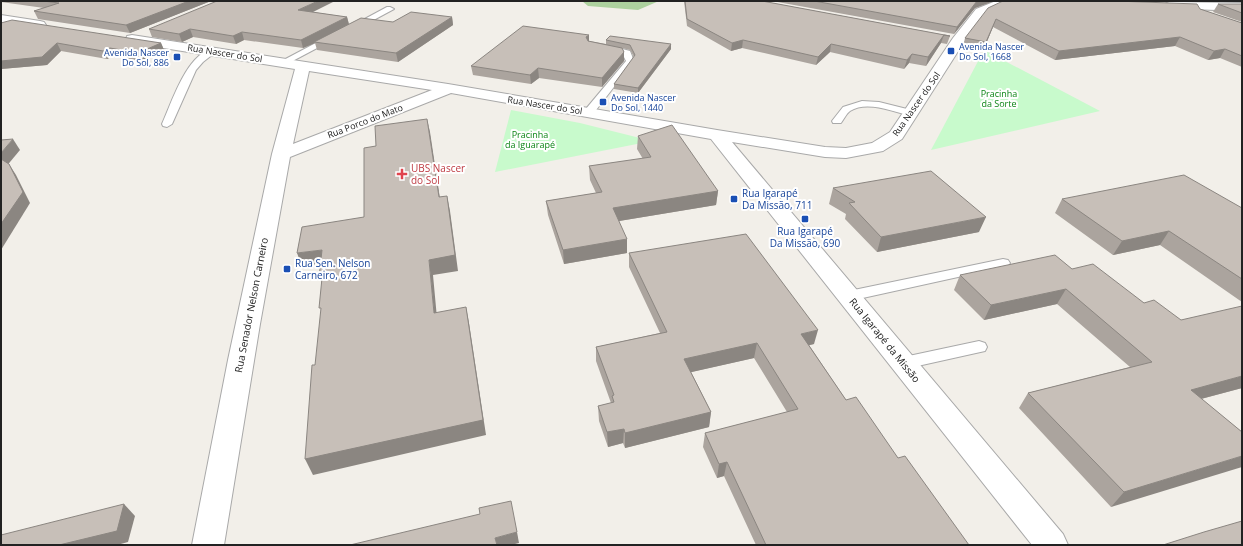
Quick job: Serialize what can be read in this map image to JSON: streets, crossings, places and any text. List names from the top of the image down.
{
  "streets": {
    "street": [
      "Rua Nascer do Sol",
      "Rua Porco do Mato",
      "Rua Senador Nelson Carneiro",
      "Rua Igarapé da Missão"
    ]
  },
  "crossings": [
    ["Rua Nascer do Sol", "Rua Porco do Mato"],
    ["Rua Nascer do Sol", "Rua Senador Nelson Carneiro"],
    ["Rua Nascer do Sol", "Rua Igarapé da Missão"],
    ["Rua Porco do Mato", "Rua Senador Nelson Carneiro"]
  ],
  "parks": ["Pracinha da Sorte", "Pracinha da Iguarapé"],
  "places": {
    "transit": [
      "Avenida Nascer Do Sol, 1668",
      "Avenida Nascer Do Sol, 886",
      "Avenida Nascer Do Sol, 1440",
      "Rua Igarapé Da Missão, 711",
      "Rua Igarapé Da Missão, 690",
      "Rua Sen. Nelson Carneiro, 672"
    ],
    "health": ["UBS Nascer do Sol"]
  }
}
